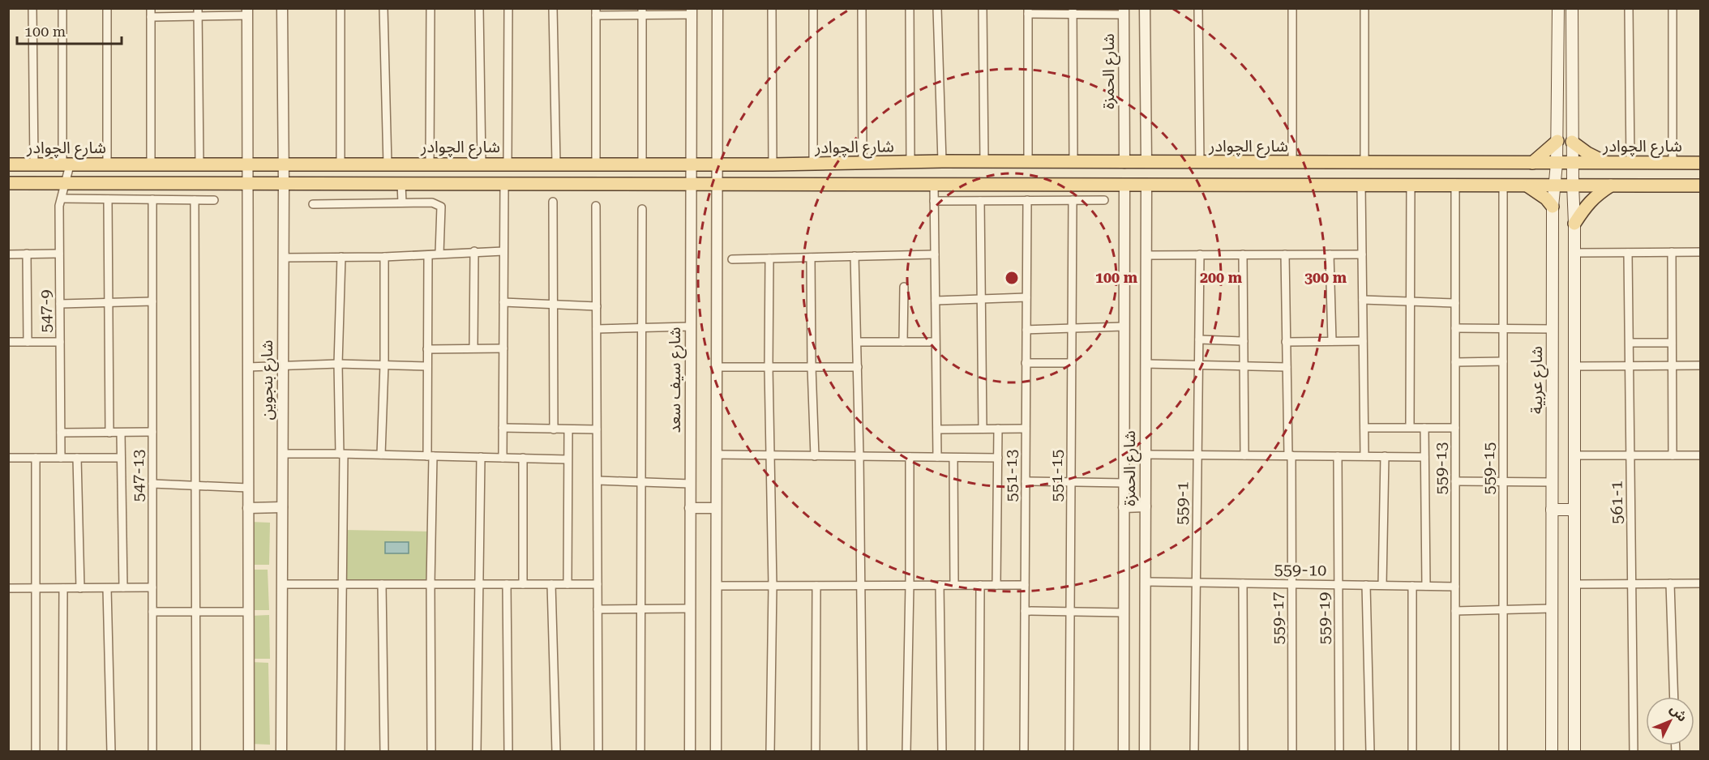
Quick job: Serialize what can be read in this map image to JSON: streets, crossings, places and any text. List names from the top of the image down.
{
  "streets": {
    "main road": ["شارع الچوادر", "شارع عربية"],
    "street": [
      "شارع الحمزة",
      "547-9",
      "شارع بنجوين",
      "شارع سيف سعد",
      "559-13",
      "559-15",
      "547-13",
      "551-13",
      "551-15",
      "561-1",
      "559-1",
      "559-10",
      "559-17",
      "559-19"
    ]
  },
  "crossings": [
    ["شارع الحمزة", "شارع الچوادر"],
    ["شارع الحمزة", "559-10"],
    ["شارع الچوادر", "547-9"],
    ["شارع الچوادر", "شارع بنجوين"],
    ["شارع الچوادر", "شارع سيف سعد"],
    ["شارع الچوادر", "شارع عربية"],
    ["559-13", "559-10"],
    ["559-1", "559-10"],
    ["559-10", "559-17"],
    ["559-10", "559-19"]
  ],
  "scale_bar": "100 m",
  "north": "top right",
  "rings": ["100 m", "200 m", "300 m"]
}
